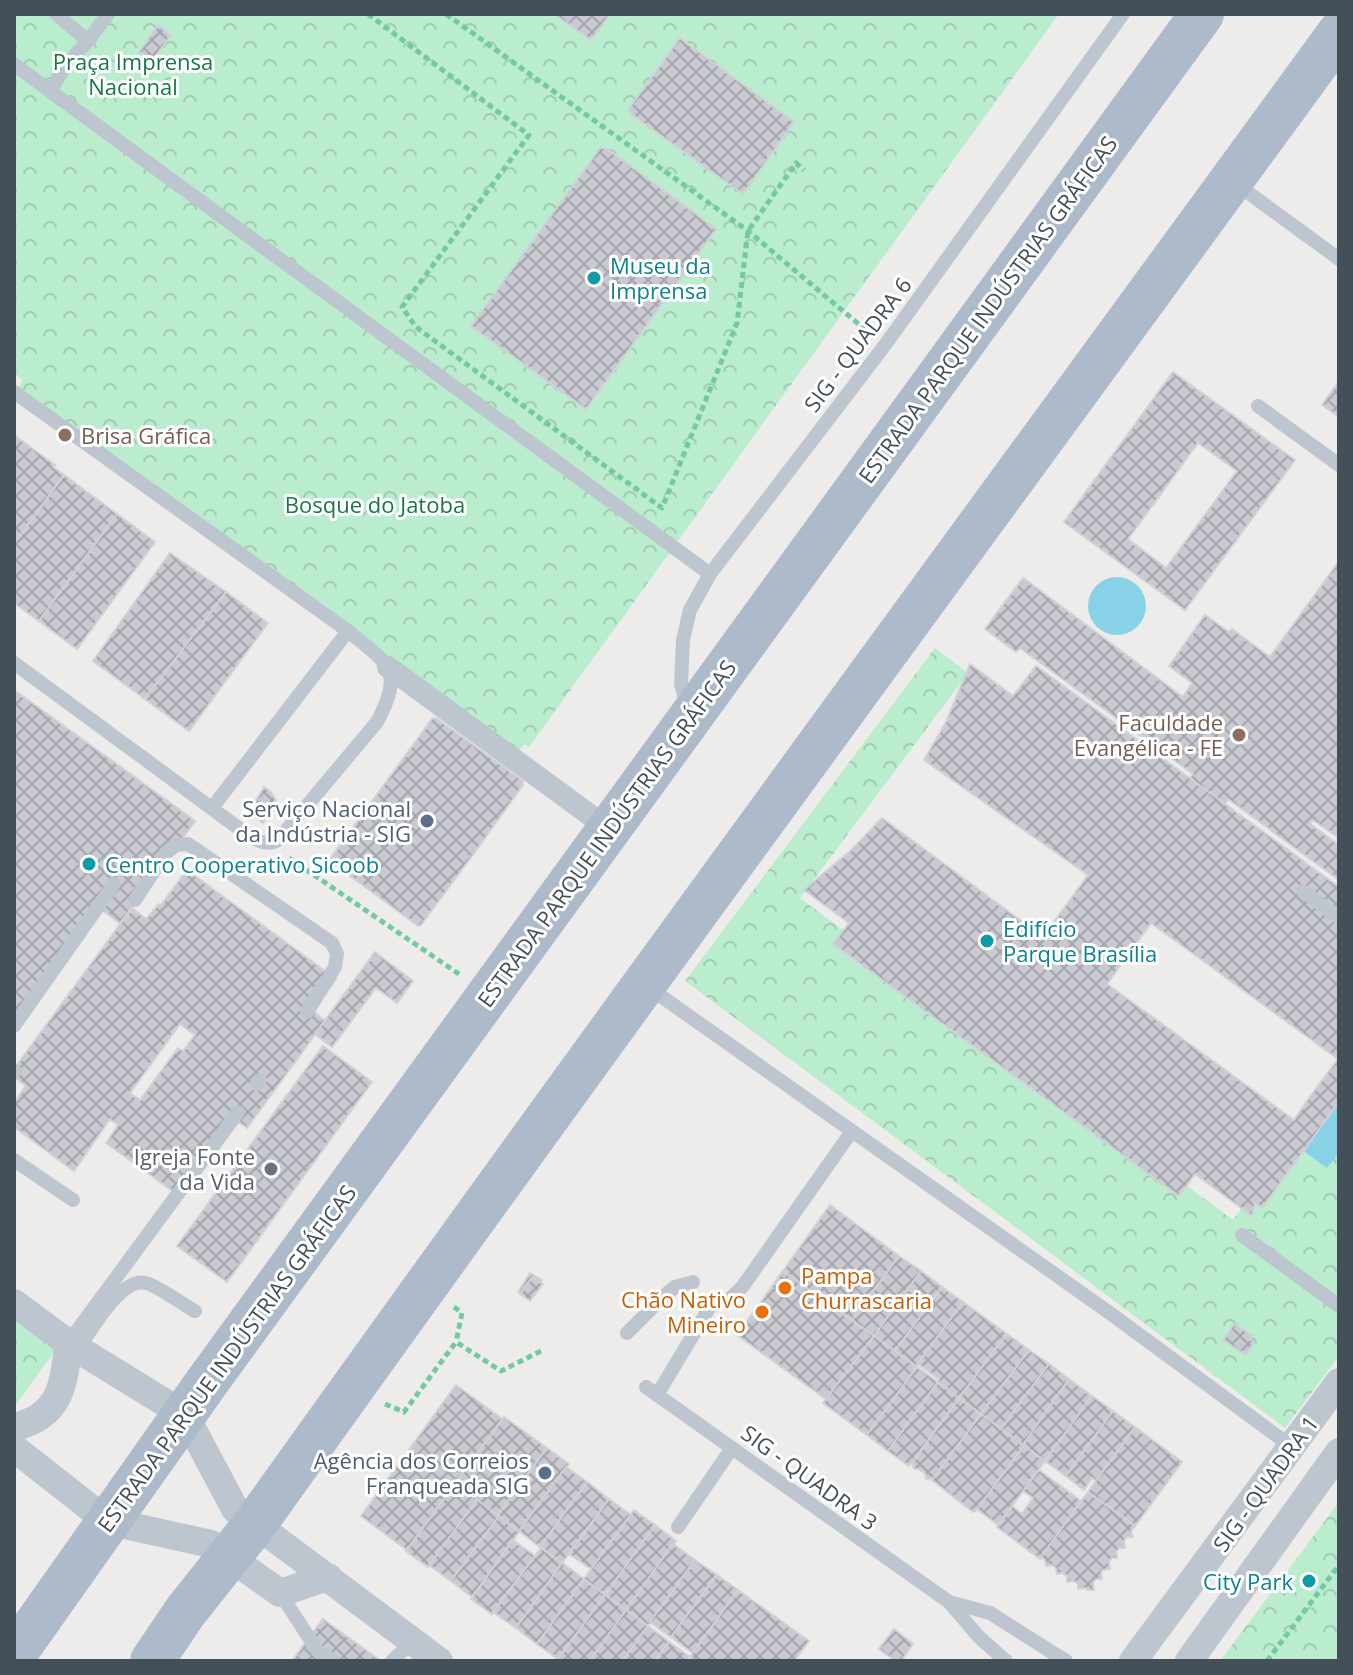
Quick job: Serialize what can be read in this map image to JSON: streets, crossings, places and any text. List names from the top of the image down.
{
  "streets": {
    "main road": ["ESTRADA PARQUE INDÚSTRIAS GRÁFICAS"],
    "street": ["SIG - QUADRA 1"],
    "lane": ["SIG - QUADRA 6", "SIG - QUADRA 3"]
  },
  "crossings": [
    ["ESTRADA PARQUE INDÚSTRIAS GRÁFICAS", "SIG - QUADRA 6"]
  ],
  "parks": ["Praça Imprensa Nacional", "Bosque do Jatoba"],
  "places": [
    "Museu da Imprensa",
    "Brisa Gráfica",
    "Faculdade Evangélica - FE",
    "Serviço Nacional da Indústria - SIG",
    "Centro Cooperativo Sicoob",
    "Edifício Parque Brasília",
    "Igreja Fonte da Vida",
    "Pampa Churrascaria",
    "Chão Nativo Mineiro",
    "Agência dos Correios Franqueada SIG",
    "City Park"
  ]
}
